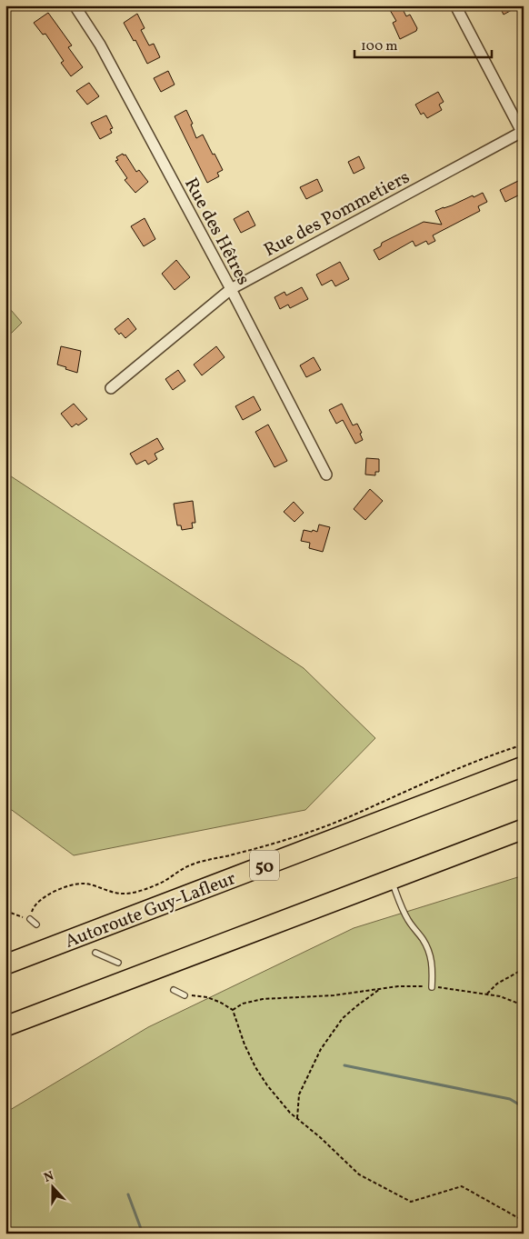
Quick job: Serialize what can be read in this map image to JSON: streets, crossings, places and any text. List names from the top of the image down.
{
  "streets": {
    "highway": ["50", "Autoroute Guy-Lafleur"],
    "street": ["Rue des Pommetiers", "Rue des Hêtres"]
  },
  "crossings": [
    ["Rue des Pommetiers", "Rue des Hêtres"]
  ],
  "scale_bar": "100 m",
  "north": "top"
}
